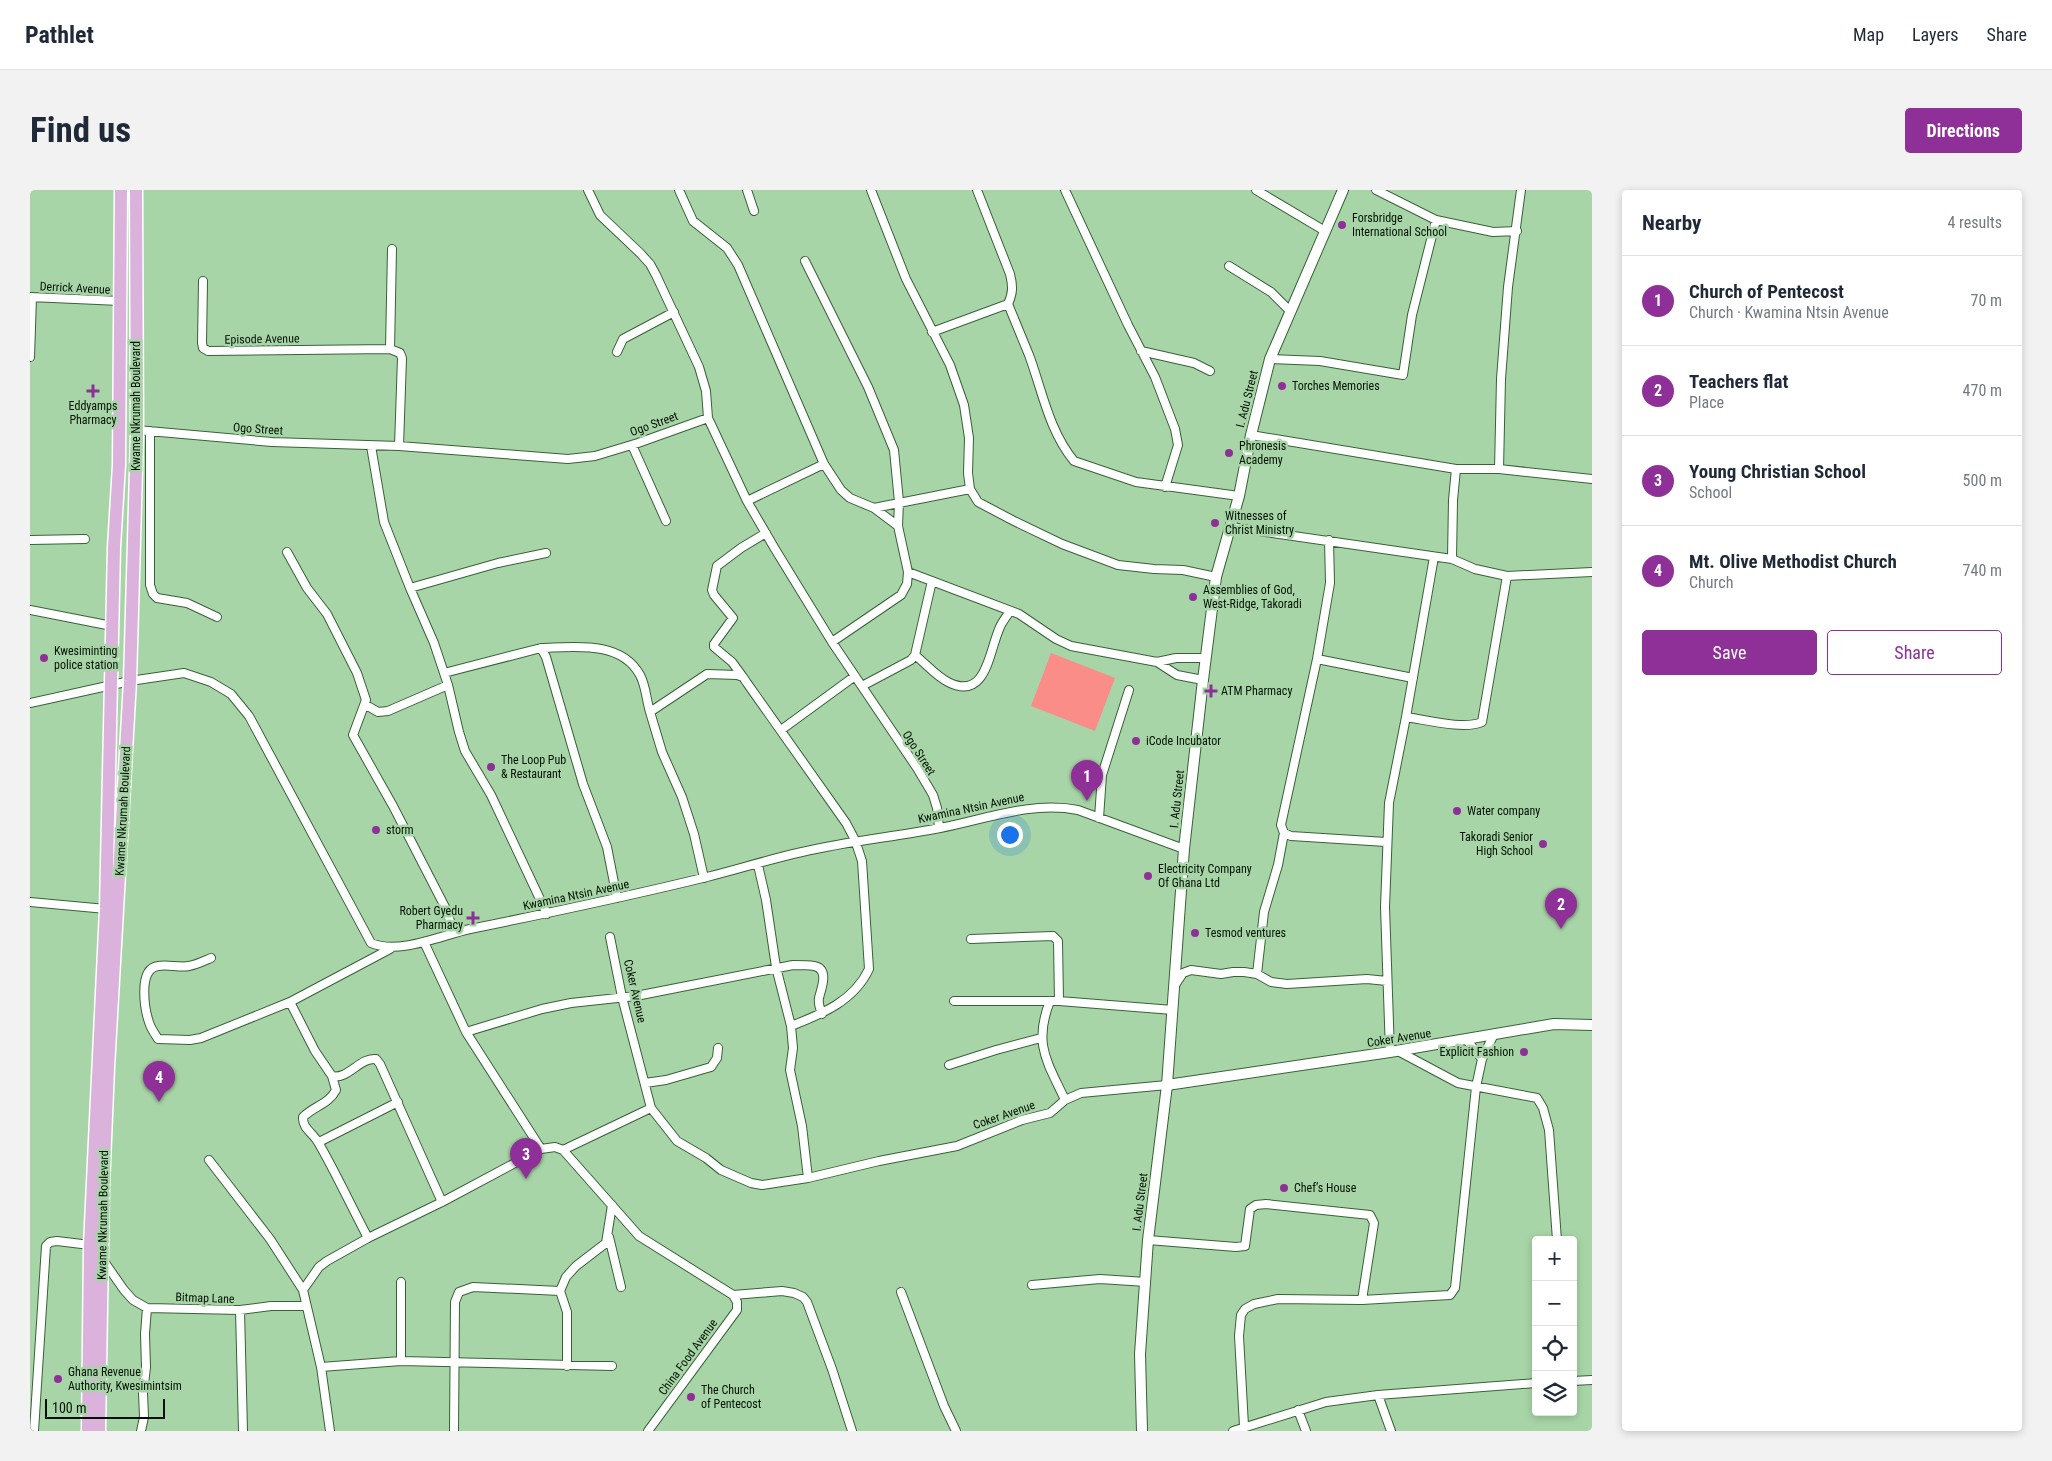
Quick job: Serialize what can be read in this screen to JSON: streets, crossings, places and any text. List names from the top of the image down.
{
  "streets": {
    "highway": ["Kwame Nkrumah Boulevard"],
    "street": [
      "Derrick Avenue",
      "Episode Avenue",
      "I. Adu Street",
      "Ogo Street",
      "Kwamina Ntsin Avenue",
      "Coker Avenue",
      "Bitmap Lane",
      "China Food Avenue"
    ]
  },
  "crossings": [
    ["Derrick Avenue", "Kwame Nkrumah Boulevard"],
    ["I. Adu Street", "Kwamina Ntsin Avenue"],
    ["I. Adu Street", "Coker Avenue"],
    ["Kwame Nkrumah Boulevard", "Ogo Street"],
    ["Kwame Nkrumah Boulevard", "Kwamina Ntsin Avenue"],
    ["Ogo Street", "Kwamina Ntsin Avenue"]
  ],
  "places": {
    "other": [
      "Forsbridge International School",
      "Torches Memories",
      "Phronesis Academy",
      "Witnesses of Christ Ministry",
      "Assemblies of God, West-Ridge, Takoradi",
      "Kwesiminting police station",
      "iCode Incubator",
      "The Loop Pub & Restaurant",
      "Water company",
      "storm",
      "Takoradi Senior High School",
      "Electricity Company Of Ghana Ltd",
      "Tesmod ventures",
      "Explicit Fashion",
      "Chef’s House",
      "Ghana Revenue Authority, Kwesimintsim",
      "The Church of Pentecost"
    ],
    "health": ["Eddyamps Pharmacy", "ATM Pharmacy", "Robert Gyedu Pharmacy"]
  },
  "scale_bar": "100 m",
  "page": {
    "header": "Pathlet",
    "nav": ["Map", "Layers", "Share"],
    "buttons": [
      "Directions",
      ["Save", "Share"]
    ],
    "title": "Find us",
    "heading": ["Nearby", "4 results"],
    "list": [
      {
        "mark": "1",
        "name": "Church of Pentecost",
        "note": "Church · Kwamina Ntsin Avenue",
        "value": "70 m"
      },
      {
        "mark": "2",
        "name": "Teachers flat",
        "note": "Place",
        "value": "470 m"
      },
      {
        "mark": "3",
        "name": "Young Christian School",
        "note": "School",
        "value": "500 m"
      },
      {
        "mark": "4",
        "name": "Mt. Olive Methodist Church",
        "note": "Church",
        "value": "740 m"
      }
    ],
    "pins": [
      "1",
      "2",
      "4",
      "3"
    ],
    "map_buttons": ["+", "−"],
    "scale": "100 m"
  }
}
